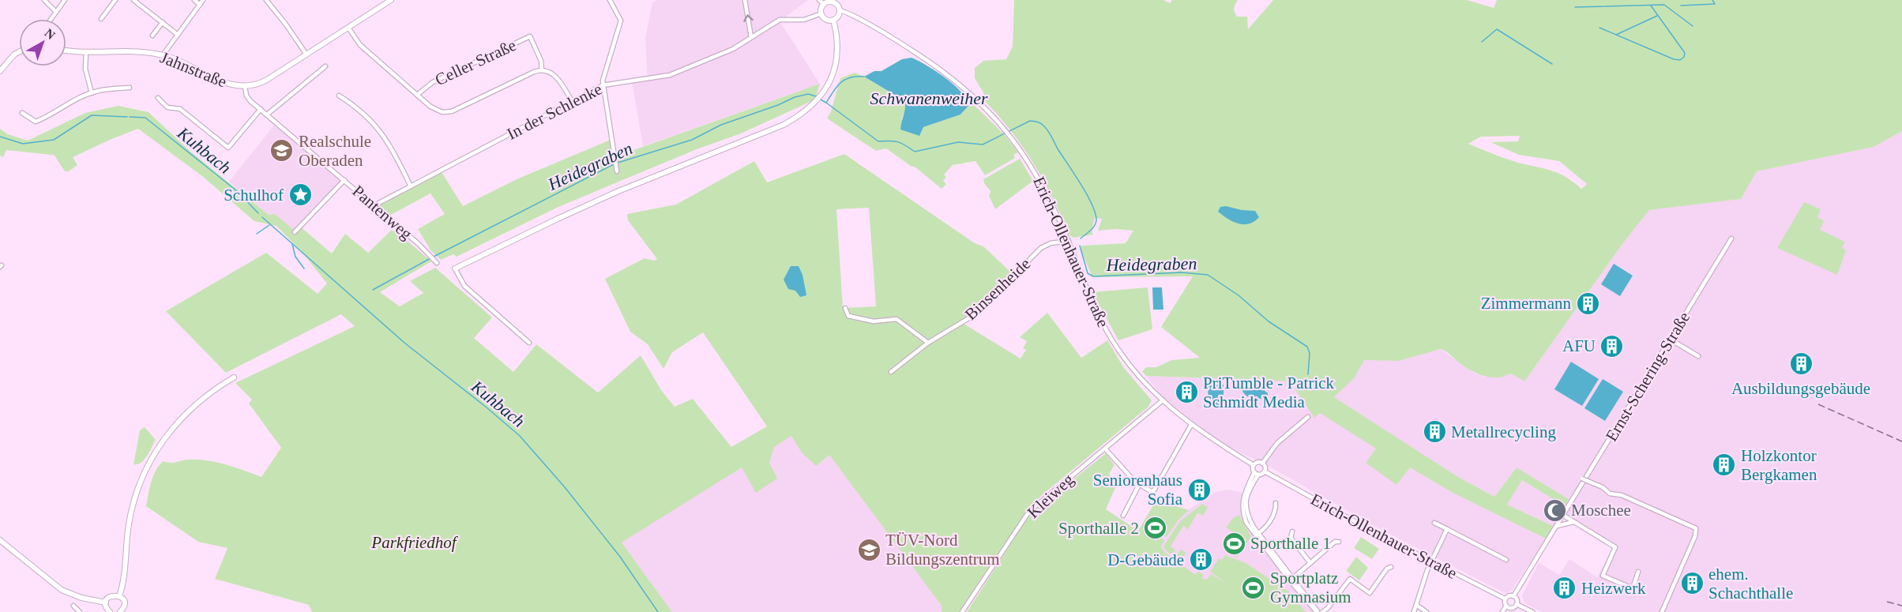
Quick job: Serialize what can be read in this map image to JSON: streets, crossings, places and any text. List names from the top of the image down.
{
  "streets": {
    "main road": ["Jahnstraße"],
    "street": [
      "Celler Straße",
      "In der Schlenke",
      "Pantenweg",
      "Erich-Ollenhauer-Straße",
      "Binsenheide",
      "Ernst-Schering-Straße",
      "Kleiweg"
    ]
  },
  "crossings": [
    ["Jahnstraße", "Pantenweg"],
    ["In der Schlenke", "Pantenweg"],
    ["In der Schlenke", "Erich-Ollenhauer-Straße"],
    ["Erich-Ollenhauer-Straße", "Binsenheide"],
    ["Erich-Ollenhauer-Straße", "Ernst-Schering-Straße"],
    ["Erich-Ollenhauer-Straße", "Kleiweg"]
  ],
  "water": ["Schwanenweiher", "Kuhbach", "Heidegraben"],
  "parks": ["Parkfriedhof"],
  "places": {
    "school or university": ["Realschule Oberaden", "TÜV-Nord Bildungszentrum"],
    "place": ["Schulhof"],
    "building": [
      "Zimmermann",
      "AFU",
      "Ausbildungsgebäude",
      "PriTumble - Patrick Schmidt Media",
      "Metallrecycling",
      "Holzkontor Bergkamen",
      "Seniorenhaus Sofia",
      "D-Gebäude",
      "ehem. Schachthalle",
      "Heizwerk"
    ],
    "mosque": ["Moschee"],
    "sports": ["Sporthalle 2", "Sporthalle 1", "Sportplatz Gymnasium"]
  },
  "north": "top right"
}
